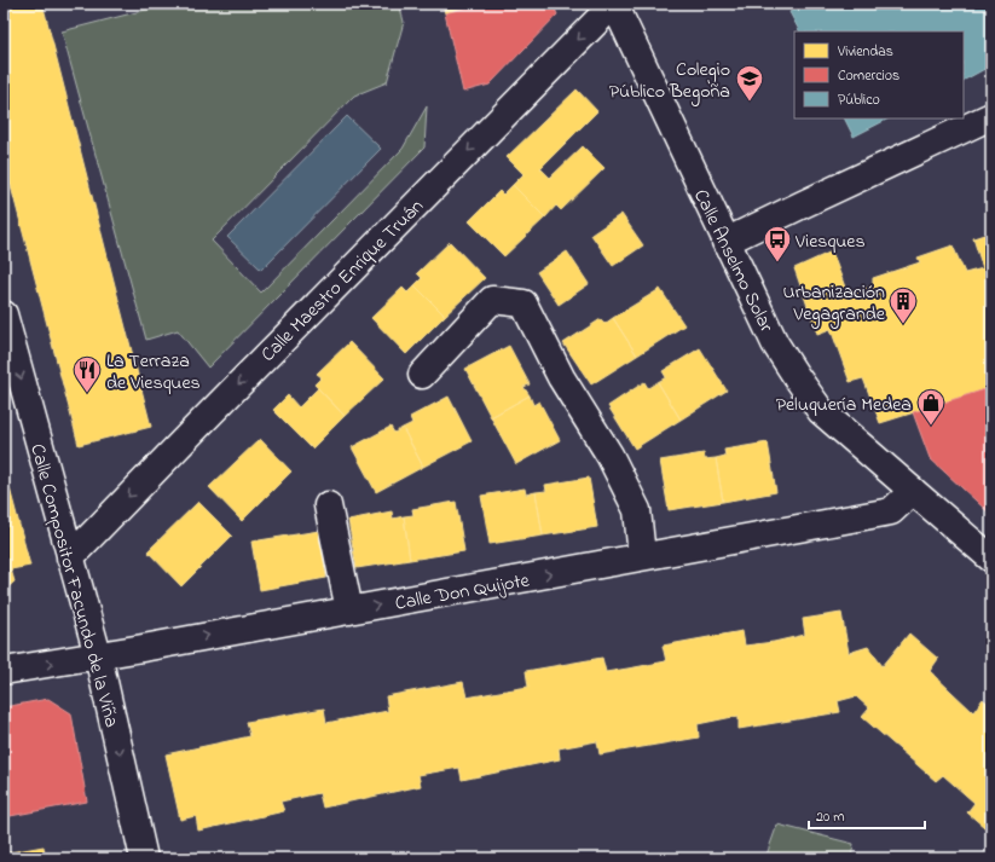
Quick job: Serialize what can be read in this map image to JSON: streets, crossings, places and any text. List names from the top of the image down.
{
  "streets": {
    "street": [
      "Calle Anselmo Solar",
      "Calle Maestro Enrique Truán",
      "Calle Compositor Facundo de la Viña",
      "Calle Don Quijote"
    ]
  },
  "crossings": [
    ["Calle Anselmo Solar", "Calle Maestro Enrique Truán"],
    ["Calle Anselmo Solar", "Calle Don Quijote"],
    ["Calle Maestro Enrique Truán", "Calle Compositor Facundo de la Viña"],
    ["Calle Compositor Facundo de la Viña", "Calle Don Quijote"]
  ],
  "one_way": ["Calle Maestro Enrique Truán", "Calle Compositor Facundo de la Viña", "Calle Don Quijote"],
  "places": {
    "school or university": ["Colegio Público Begoña"],
    "bus stop": ["Viesques"],
    "building": ["Urbanización Vegagrande"],
    "restaurant": ["La Terraza de Viesques"],
    "shop": ["Peluquería Medea"]
  },
  "legend": ["Viviendas", "Comercios", "Público"],
  "scale_bar": "20 m"
}
